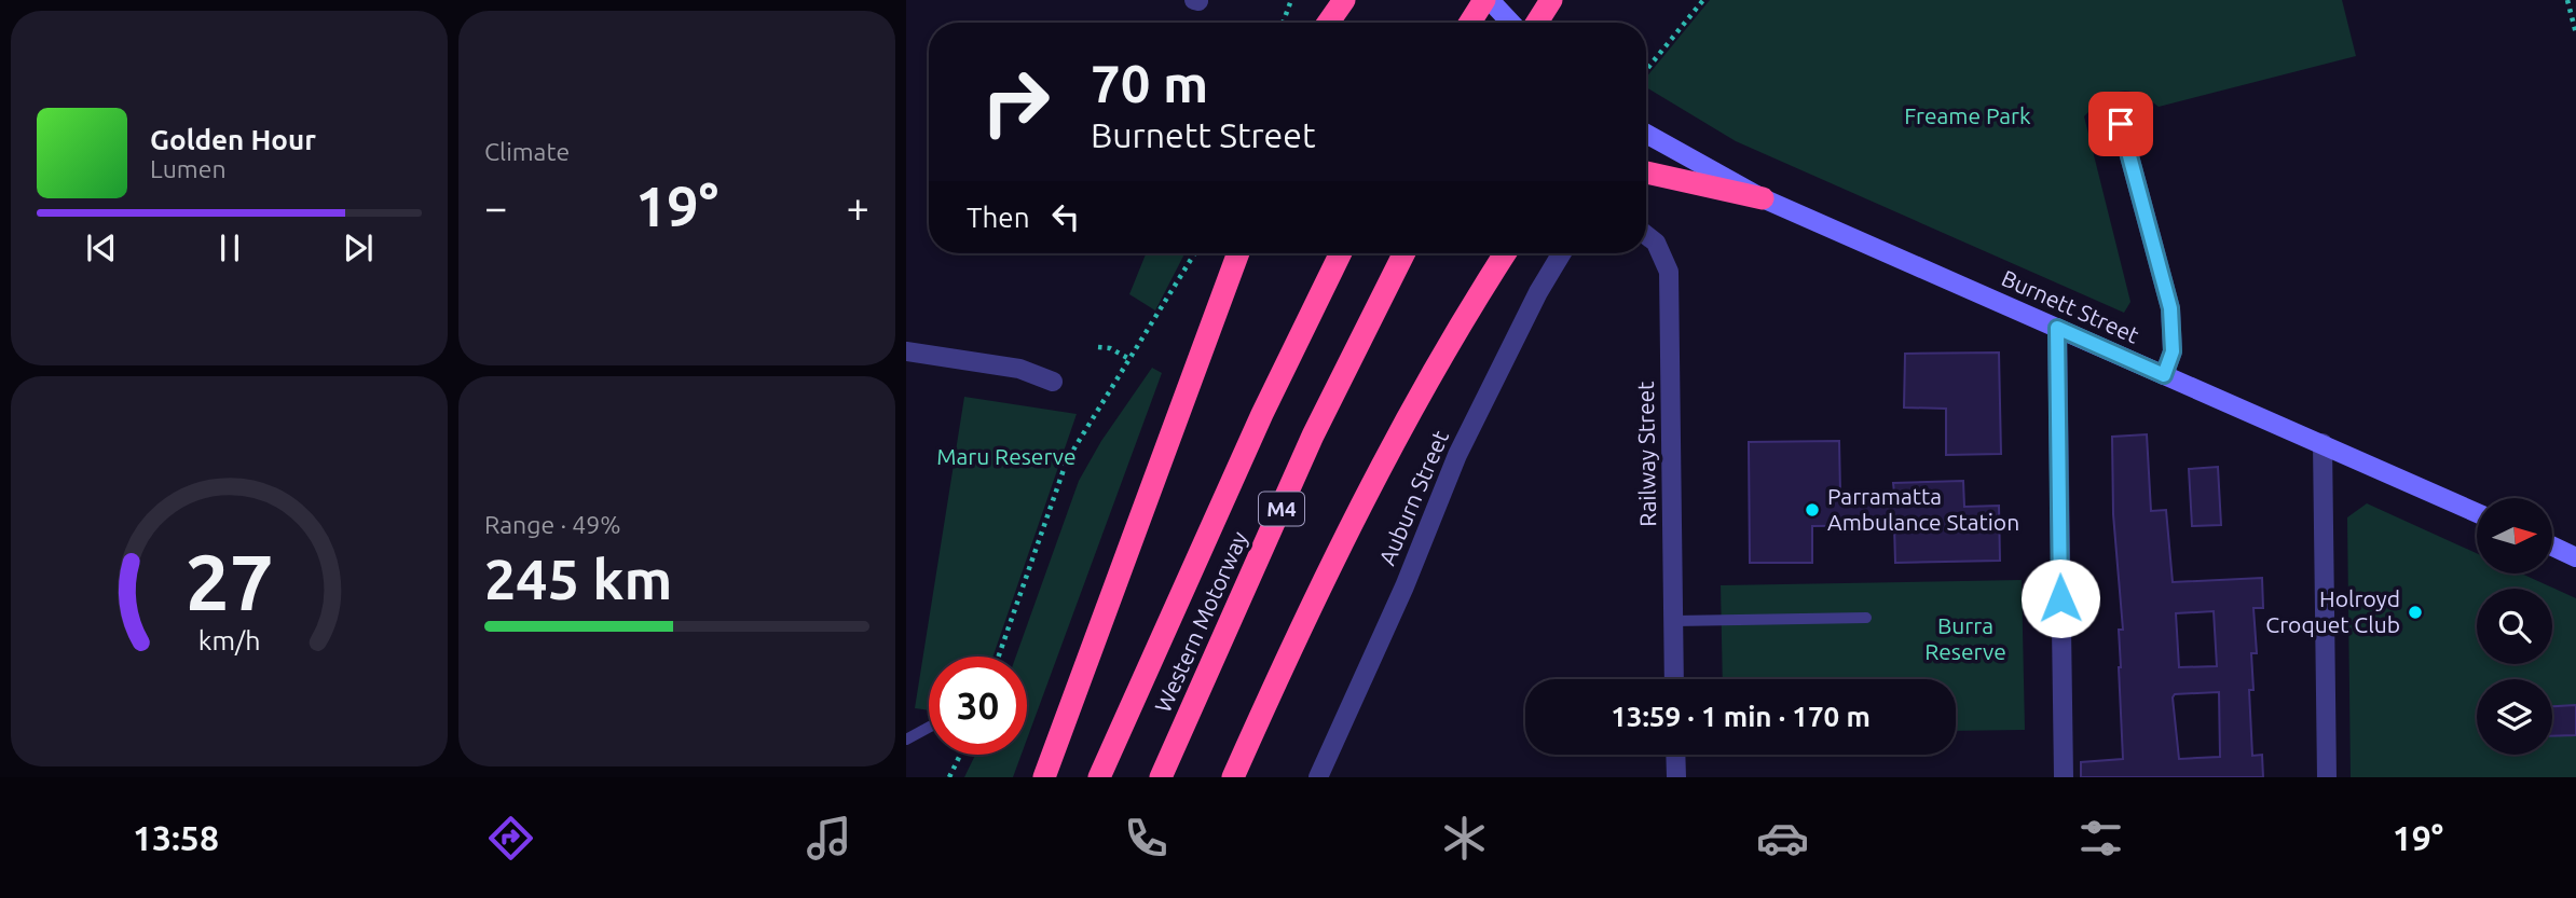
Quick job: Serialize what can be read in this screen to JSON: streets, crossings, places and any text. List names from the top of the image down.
{
  "streets": {
    "highway": ["M4", "Western Motorway"],
    "main road": ["Burnett Street"],
    "street": ["Railway Street", "Auburn Street"]
  },
  "parks": ["Freame Park", "Maru Reserve", "Burra Reserve"],
  "places": ["Parramatta Ambulance Station", "Holroyd Croquet Club"],
  "north": "right",
  "page": {
    "tile": [
      "Climate",
      ["Range · 49%", "245 km"]
    ],
    "turn": ["70 m", "Burnett Street"],
    "song": ["Golden Hour", "Lumen"],
    "heat": ["−", "19°", "+"],
    "then": "Then",
    "limit": "30",
    "trip": "13:59 · 1 min · 170 m",
    "tabs": ["13:58", "19°"],
    "gauge": ["27", "km/h"]
  }
}
